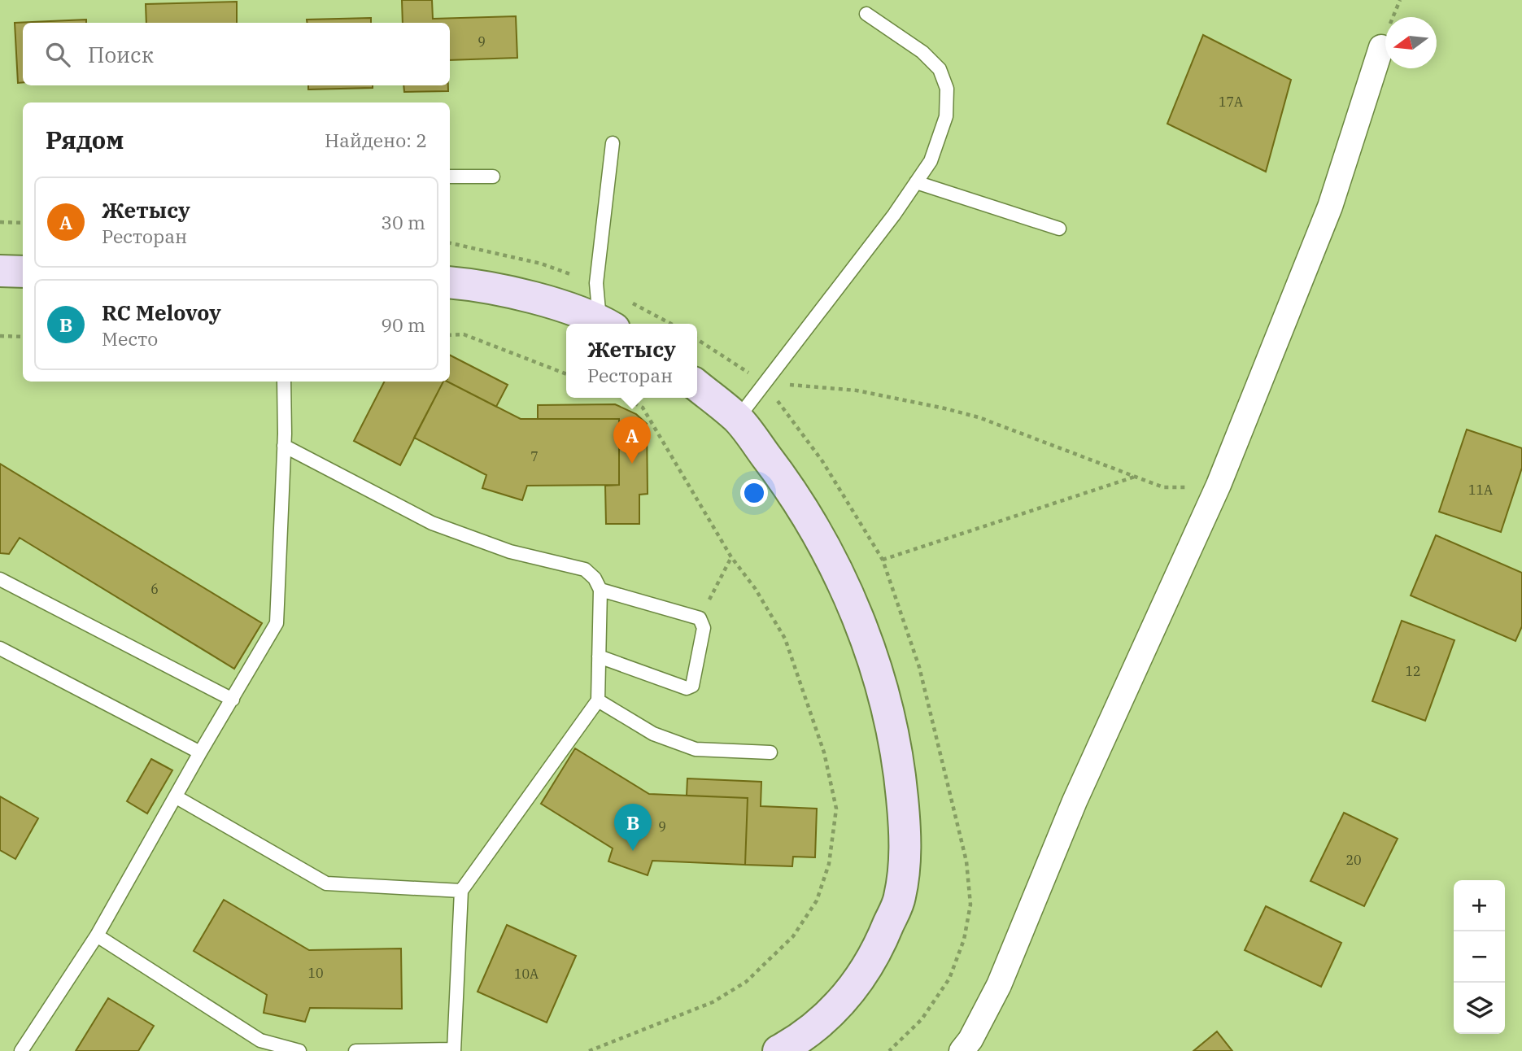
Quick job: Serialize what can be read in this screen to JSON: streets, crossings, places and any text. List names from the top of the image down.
{
  "house_numbers": [
    "9",
    "17А",
    "7",
    "11А",
    "6",
    "12",
    "9",
    "20",
    "10",
    "10А"
  ],
  "north": "left",
  "page": {
    "search": "Поиск",
    "heading": ["Рядом", "Найдено: 2"],
    "list": [
      {
        "mark": "A",
        "name": "Жетысу",
        "note": "Ресторан",
        "value": "30 m"
      },
      {
        "mark": "B",
        "name": "RC Melovoy",
        "note": "Место",
        "value": "90 m"
      }
    ],
    "popup": ["Жетысу", "Ресторан"],
    "pins": ["A", "B"],
    "map_buttons": ["+", "−"]
  }
}
